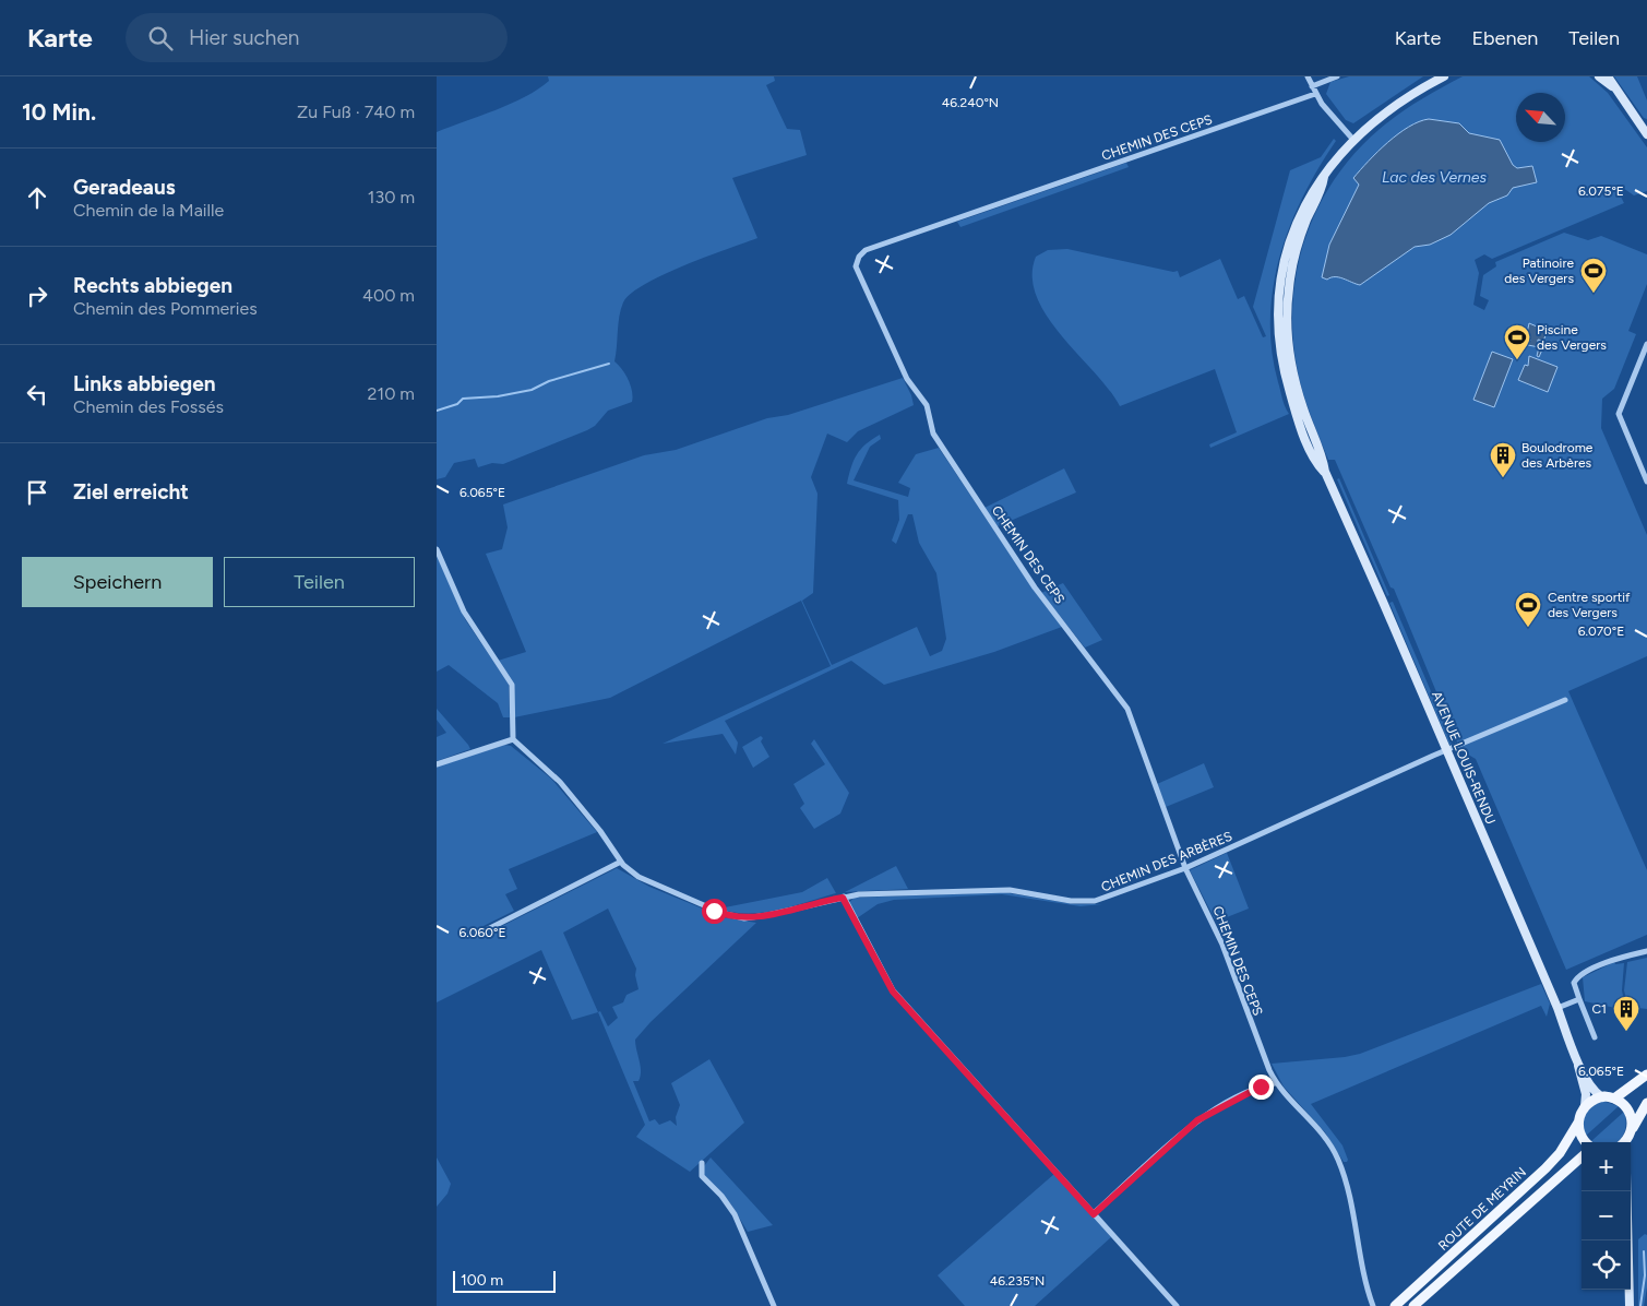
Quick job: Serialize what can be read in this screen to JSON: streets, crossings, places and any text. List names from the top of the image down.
{
  "streets": {
    "main road": ["AVENUE LOUIS-RENDU", "ROUTE DE MEYRIN"],
    "street": ["CHEMIN DES CEPS", "CHEMIN DES ARBÈRES"]
  },
  "crossings": [
    ["CHEMIN DES CEPS", "CHEMIN DES ARBÈRES"],
    ["AVENUE LOUIS-RENDU", "CHEMIN DES ARBÈRES"],
    ["AVENUE LOUIS-RENDU", "ROUTE DE MEYRIN"]
  ],
  "water": ["Lac des Vernes"],
  "places": {
    "sports": ["Patinoire des Vergers", "Piscine des Vergers", "Centre sportif des Vergers"],
    "building": ["Boulodrome des Arbères", "C1"]
  },
  "scale_bar": "100 m",
  "north": "top left",
  "page": {
    "header": "Karte",
    "search": "Hier suchen",
    "nav": ["Karte", "Ebenen", "Teilen"],
    "heading": ["10 Min.", "Zu Fuß · 740 m"],
    "list": [
      ["Geradeaus", "Chemin de la Maille", "130 m"],
      ["Rechts abbiegen", "Chemin des Pommeries", "400 m"],
      ["Links abbiegen", "Chemin des Fossés", "210 m"],
      "Ziel erreicht"
    ],
    "buttons": ["Speichern", "Teilen"],
    "map_buttons": ["+", "−"],
    "scale": "100 m"
  },
  "coordinates": [
    "46.240°N",
    "6.075°E",
    "6.065°E",
    "6.070°E",
    "6.060°E",
    "46.235°N"
  ]
}
